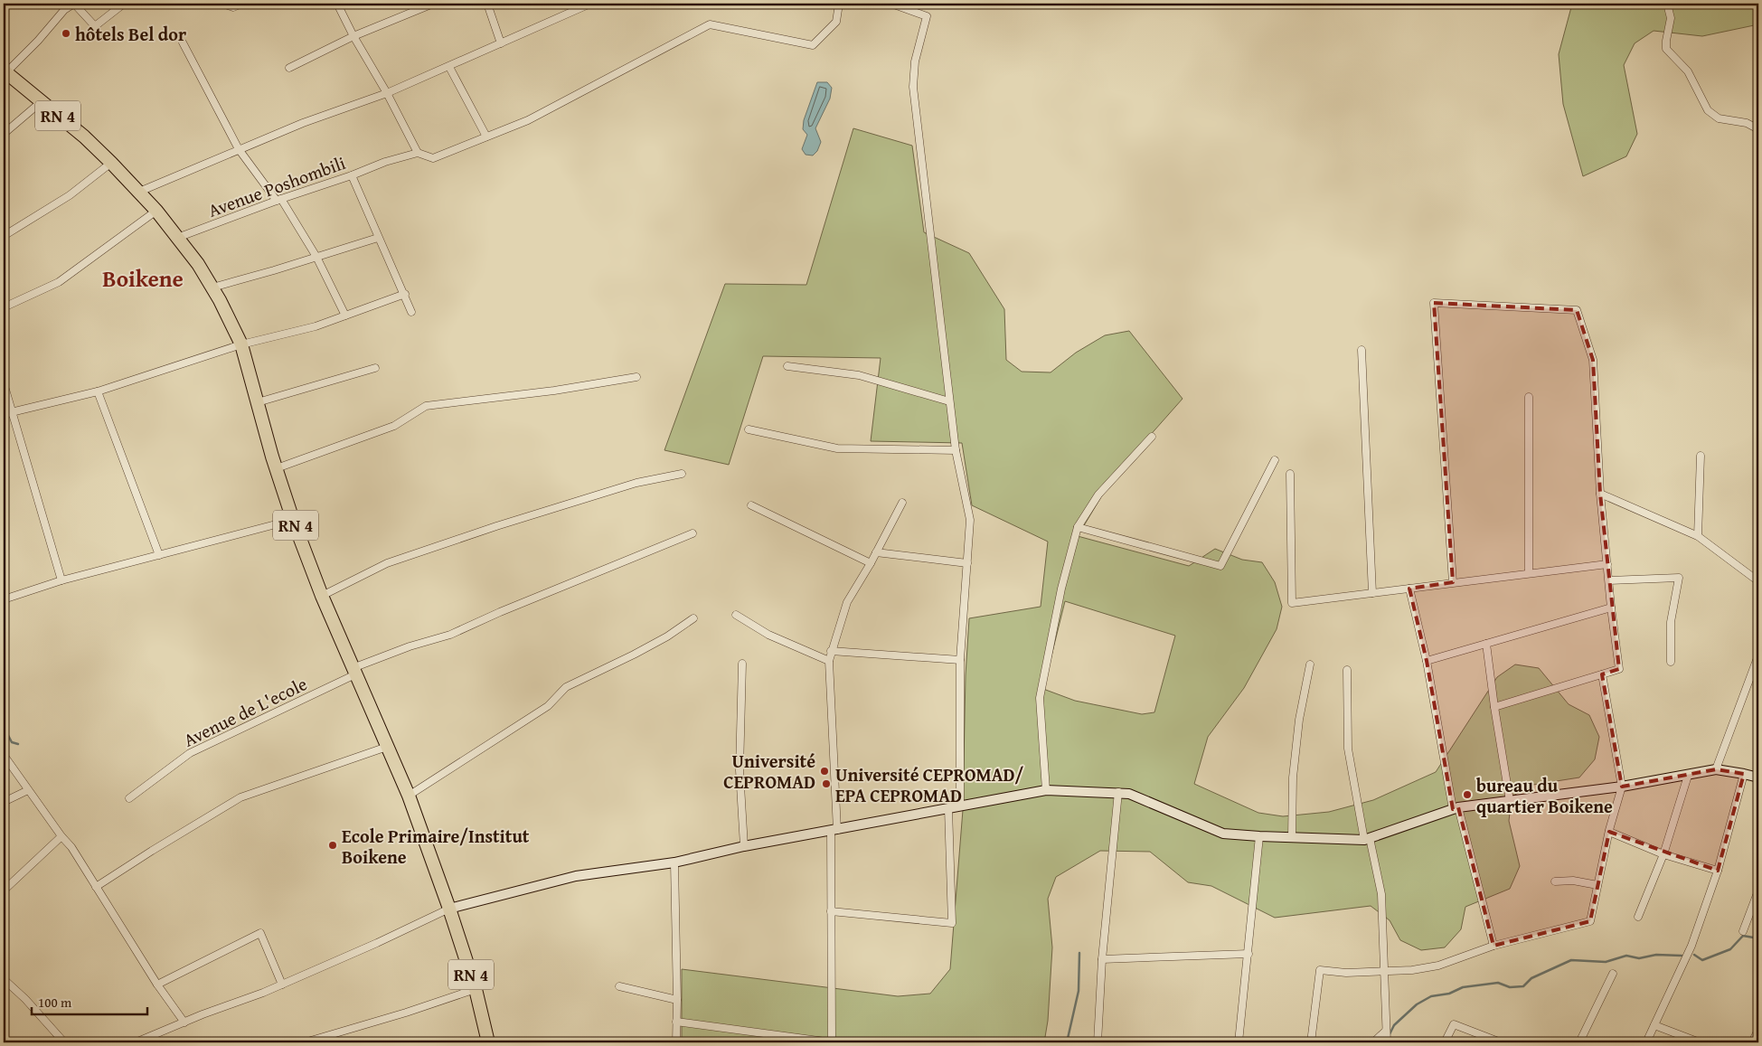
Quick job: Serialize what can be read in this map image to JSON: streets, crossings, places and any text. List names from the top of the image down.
{
  "streets": {
    "highway": ["RN 4"],
    "street": ["Avenue Poshombili", "Avenue de L'ecole"]
  },
  "crossings": [
    ["RN 4", "Avenue Poshombili"],
    ["RN 4", "Avenue de L'ecole"]
  ],
  "districts": ["Boikene"],
  "places": [
    "hôtels Bel dor",
    "Université CEPROMAD",
    "Université CEPROMAD/ EPA CEPROMAD",
    "bureau du quartier Boikene",
    "Ecole Primaire/Institut Boikene"
  ],
  "scale_bar": "100 m"
}
